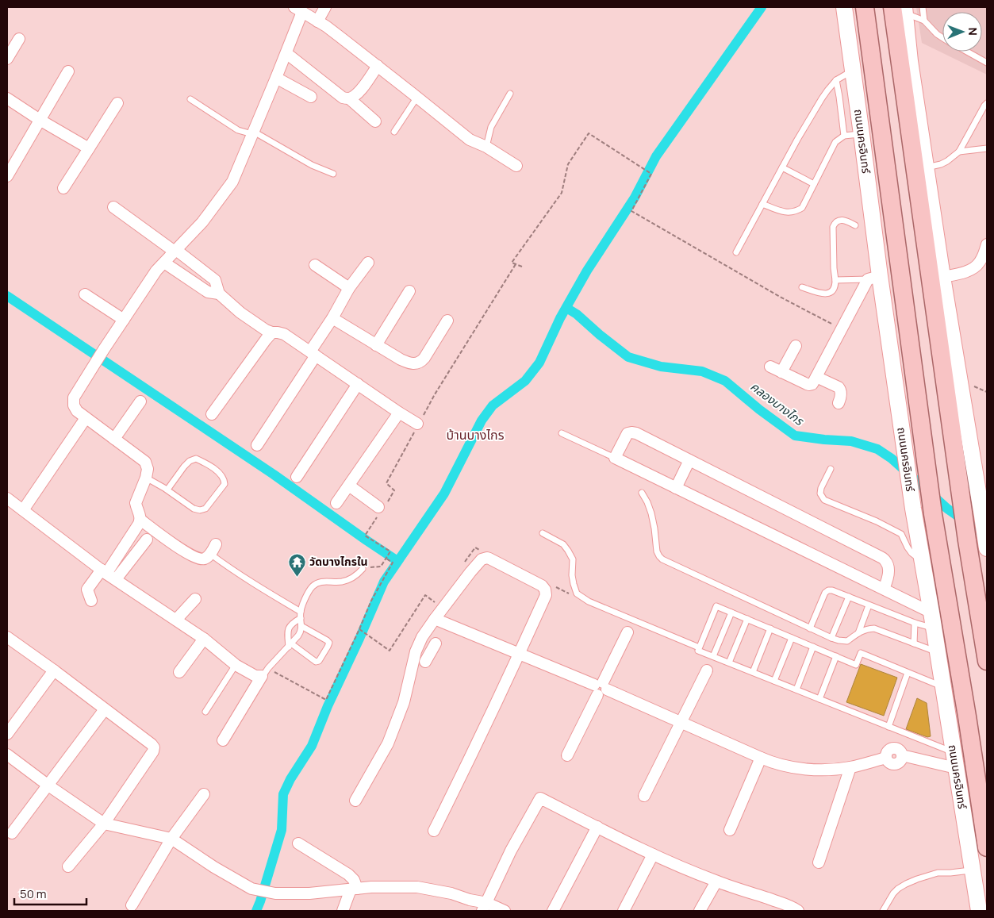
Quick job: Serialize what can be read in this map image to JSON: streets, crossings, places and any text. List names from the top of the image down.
{
  "streets": {
    "main road": ["ถนนนครอินทร์"]
  },
  "districts": ["บ้านบางไกร"],
  "water": ["คลองบางไกร"],
  "places": {
    "temple": ["วัดบางไกรใน"]
  },
  "scale_bar": "50 m",
  "north": "right"
}
